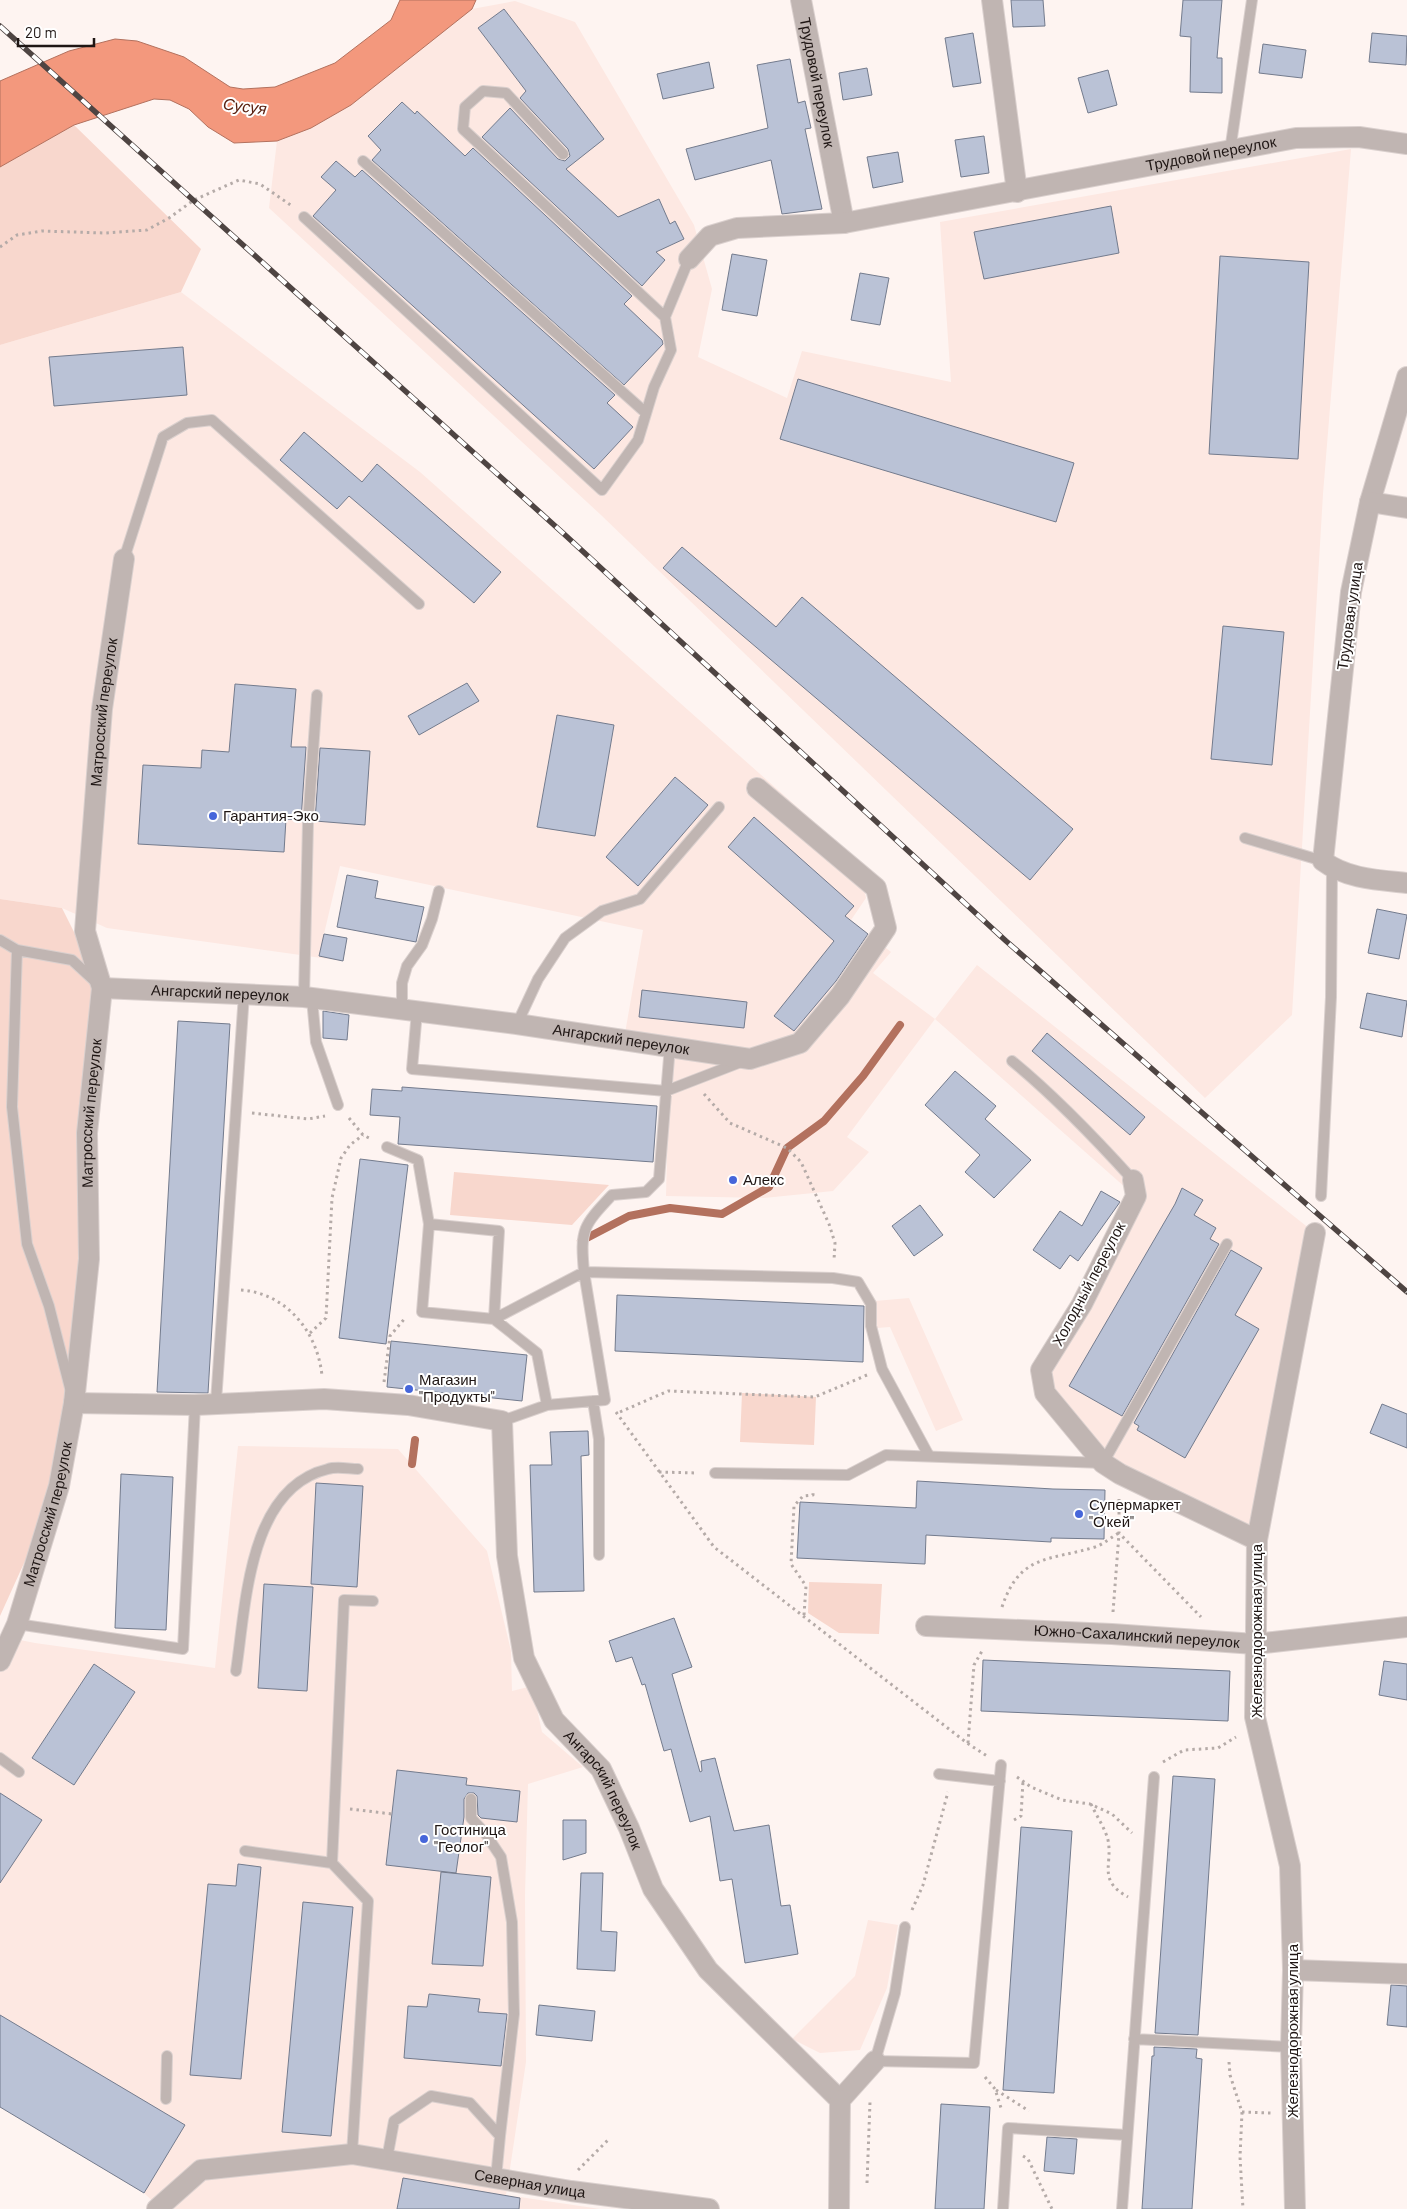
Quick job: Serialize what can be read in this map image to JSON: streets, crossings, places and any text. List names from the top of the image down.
{
  "streets": {
    "street": [
      "Трудовой переулок",
      "Трудовая улица",
      "Матросский переулок",
      "Ангарский переулок",
      "Холодный переулок",
      "Железнодорожная улица",
      "Южно-Сахалинский переулок",
      "Северная улица"
    ]
  },
  "crossings": [
    ["Матросский переулок", "Ангарский переулок"],
    ["Холодный переулок", "Железнодорожная улица"],
    ["Железнодорожная улица", "Южно-Сахалинский переулок"]
  ],
  "water": ["Сусуя"],
  "places": [
    "Гарантия-Эко",
    "Алекс",
    "Магазин \"Продукты\"",
    "Супермаркет \"О'кей\"",
    "Гостиница \"Геолог\""
  ],
  "scale_bar": "20 m"
}
